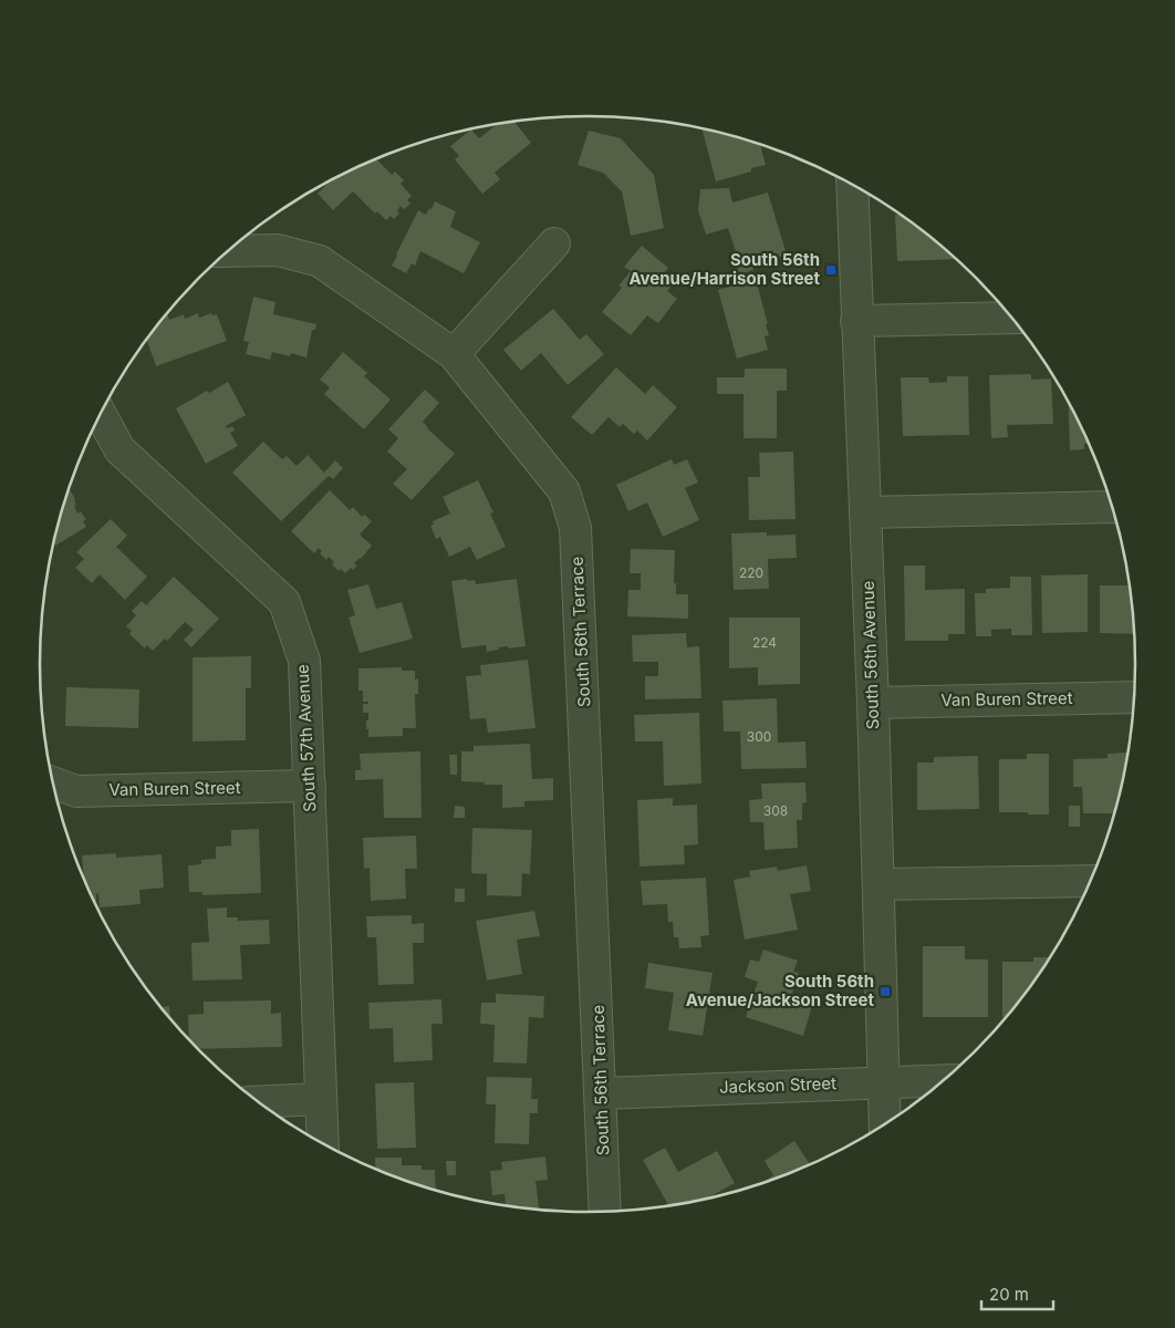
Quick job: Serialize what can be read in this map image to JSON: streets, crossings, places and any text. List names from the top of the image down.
{
  "streets": {
    "street": [
      "South 56th Terrace",
      "South 56th Avenue",
      "Van Buren Street",
      "South 57th Avenue",
      "Jackson Street"
    ]
  },
  "crossings": [
    ["South 56th Terrace", "Jackson Street"],
    ["South 56th Avenue", "Van Buren Street"],
    ["South 56th Avenue", "Jackson Street"],
    ["Van Buren Street", "South 57th Avenue"]
  ],
  "places": {
    "transit": ["South 56th Avenue/Harrison Street", "South 56th Avenue/Jackson Street"]
  },
  "house_numbers": [
    "220",
    "224",
    "300",
    "308"
  ],
  "scale_bar": "20 m"
}
